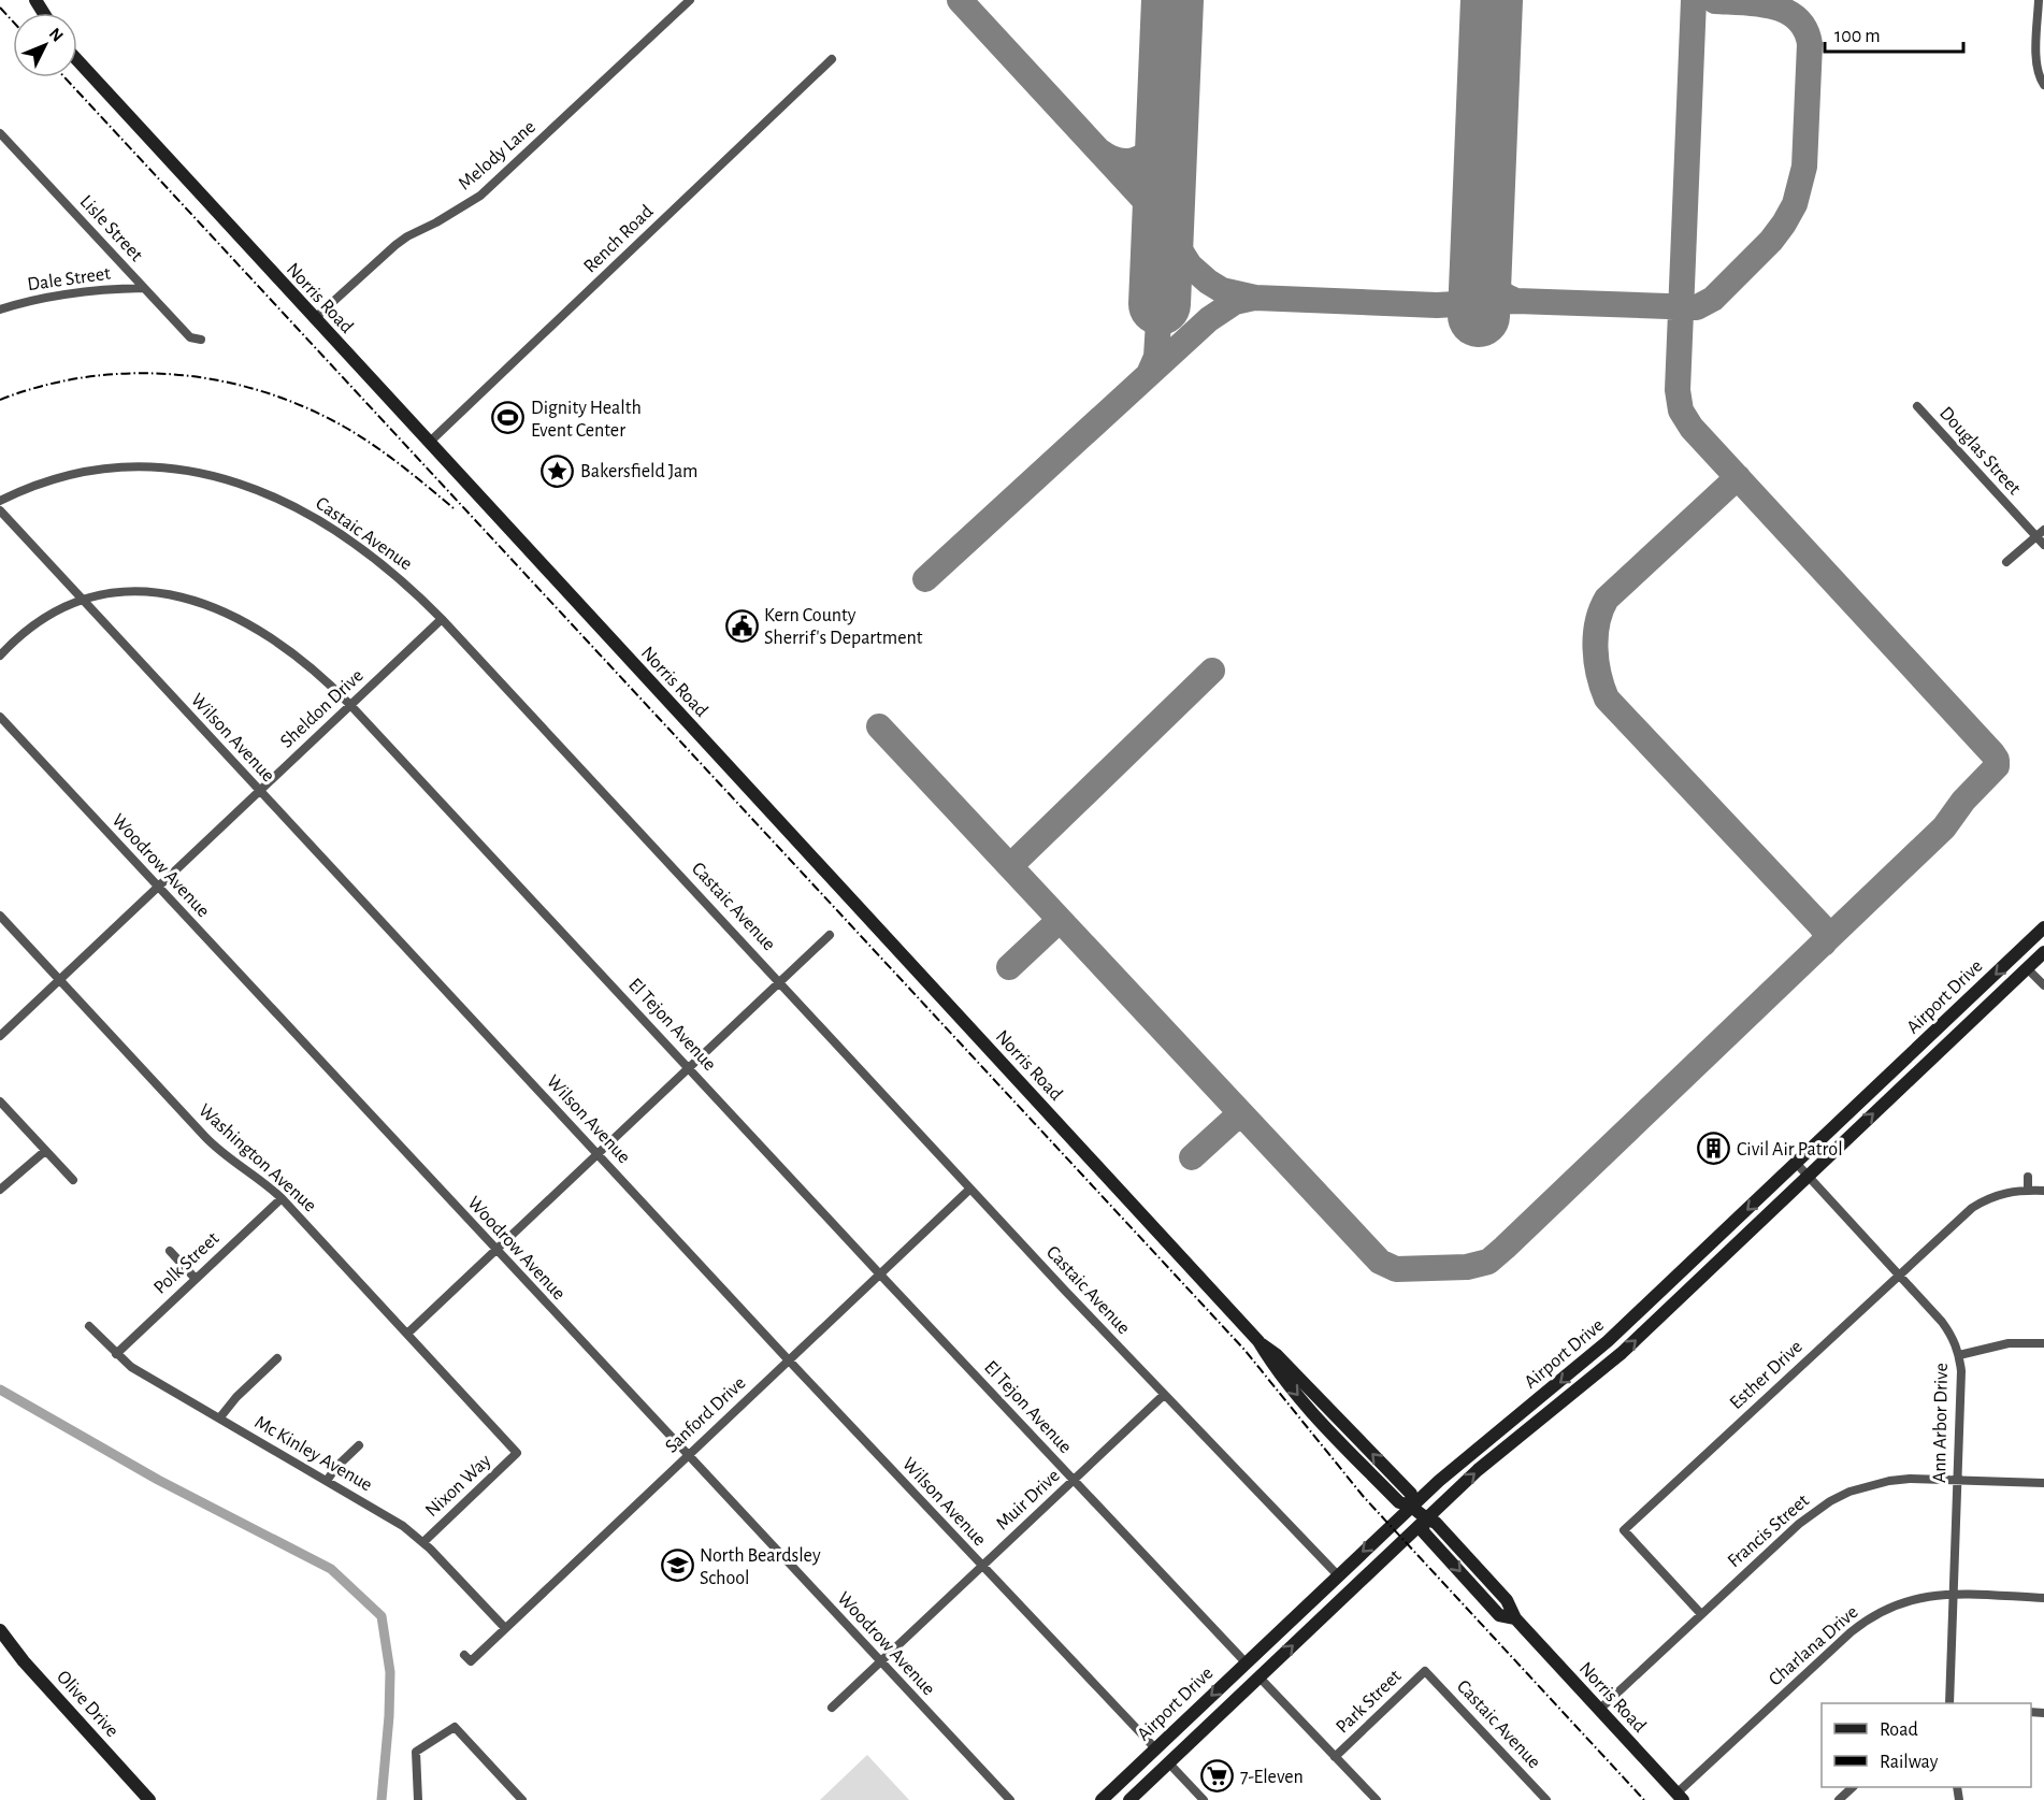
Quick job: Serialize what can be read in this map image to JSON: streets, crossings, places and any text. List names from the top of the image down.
{
  "streets": {
    "main road": ["Norris Road", "Airport Drive", "Olive Drive"],
    "street": [
      "Melody Lane",
      "Lisle Street",
      "Rench Road",
      "Dale Street",
      "Douglas Street",
      "Castaic Avenue",
      "Sheldon Drive",
      "Wilson Avenue",
      "Woodrow Avenue",
      "El Tejon Avenue",
      "Washington Avenue",
      "Polk Street",
      "Esther Drive",
      "Sanford Drive",
      "Ann Arbor Drive",
      "Mc Kinley Avenue",
      "Nixon Way",
      "Muir Drive",
      "Francis Street",
      "Charlana Drive",
      "Park Street"
    ]
  },
  "crossings": [
    ["Melody Lane", "Norris Road"],
    ["Lisle Street", "Dale Street"],
    ["Rench Road", "Norris Road"],
    ["Norris Road", "Airport Drive"],
    ["Norris Road", "Francis Street"],
    ["Norris Road", "Charlana Drive"],
    ["Castaic Avenue", "Sheldon Drive"],
    ["Castaic Avenue", "Airport Drive"],
    ["Castaic Avenue", "Sanford Drive"],
    ["Castaic Avenue", "Muir Drive"],
    ["Castaic Avenue", "Park Street"],
    ["Sheldon Drive", "Wilson Avenue"],
    ["Sheldon Drive", "Woodrow Avenue"],
    ["Sheldon Drive", "El Tejon Avenue"],
    ["Sheldon Drive", "Washington Avenue"],
    ["Wilson Avenue", "Airport Drive"],
    ["Wilson Avenue", "El Tejon Avenue"],
    ["Wilson Avenue", "Sanford Drive"],
    ["Wilson Avenue", "Muir Drive"],
    ["Woodrow Avenue", "Sanford Drive"],
    ["Woodrow Avenue", "Muir Drive"],
    ["Airport Drive", "El Tejon Avenue"],
    ["Airport Drive", "Ann Arbor Drive"],
    ["El Tejon Avenue", "Sanford Drive"],
    ["El Tejon Avenue", "Muir Drive"],
    ["Washington Avenue", "Polk Street"],
    ["Washington Avenue", "Nixon Way"],
    ["Polk Street", "Mc Kinley Avenue"],
    ["Esther Drive", "Ann Arbor Drive"],
    ["Esther Drive", "Francis Street"],
    ["Sanford Drive", "Mc Kinley Avenue"],
    ["Ann Arbor Drive", "Francis Street"],
    ["Ann Arbor Drive", "Charlana Drive"],
    ["Mc Kinley Avenue", "Nixon Way"]
  ],
  "places": {
    "sports": ["Dignity Health Event Center"],
    "place": ["Bakersfield Jam"],
    "public building": ["Kern County Sherrif's Department"],
    "building": ["Civil Air Patrol"],
    "school or university": ["North Beardsley School"],
    "supermarket": ["7-Eleven"]
  },
  "legend": ["Road", "Railway"],
  "scale_bar": "100 m",
  "north": "top right"
}
